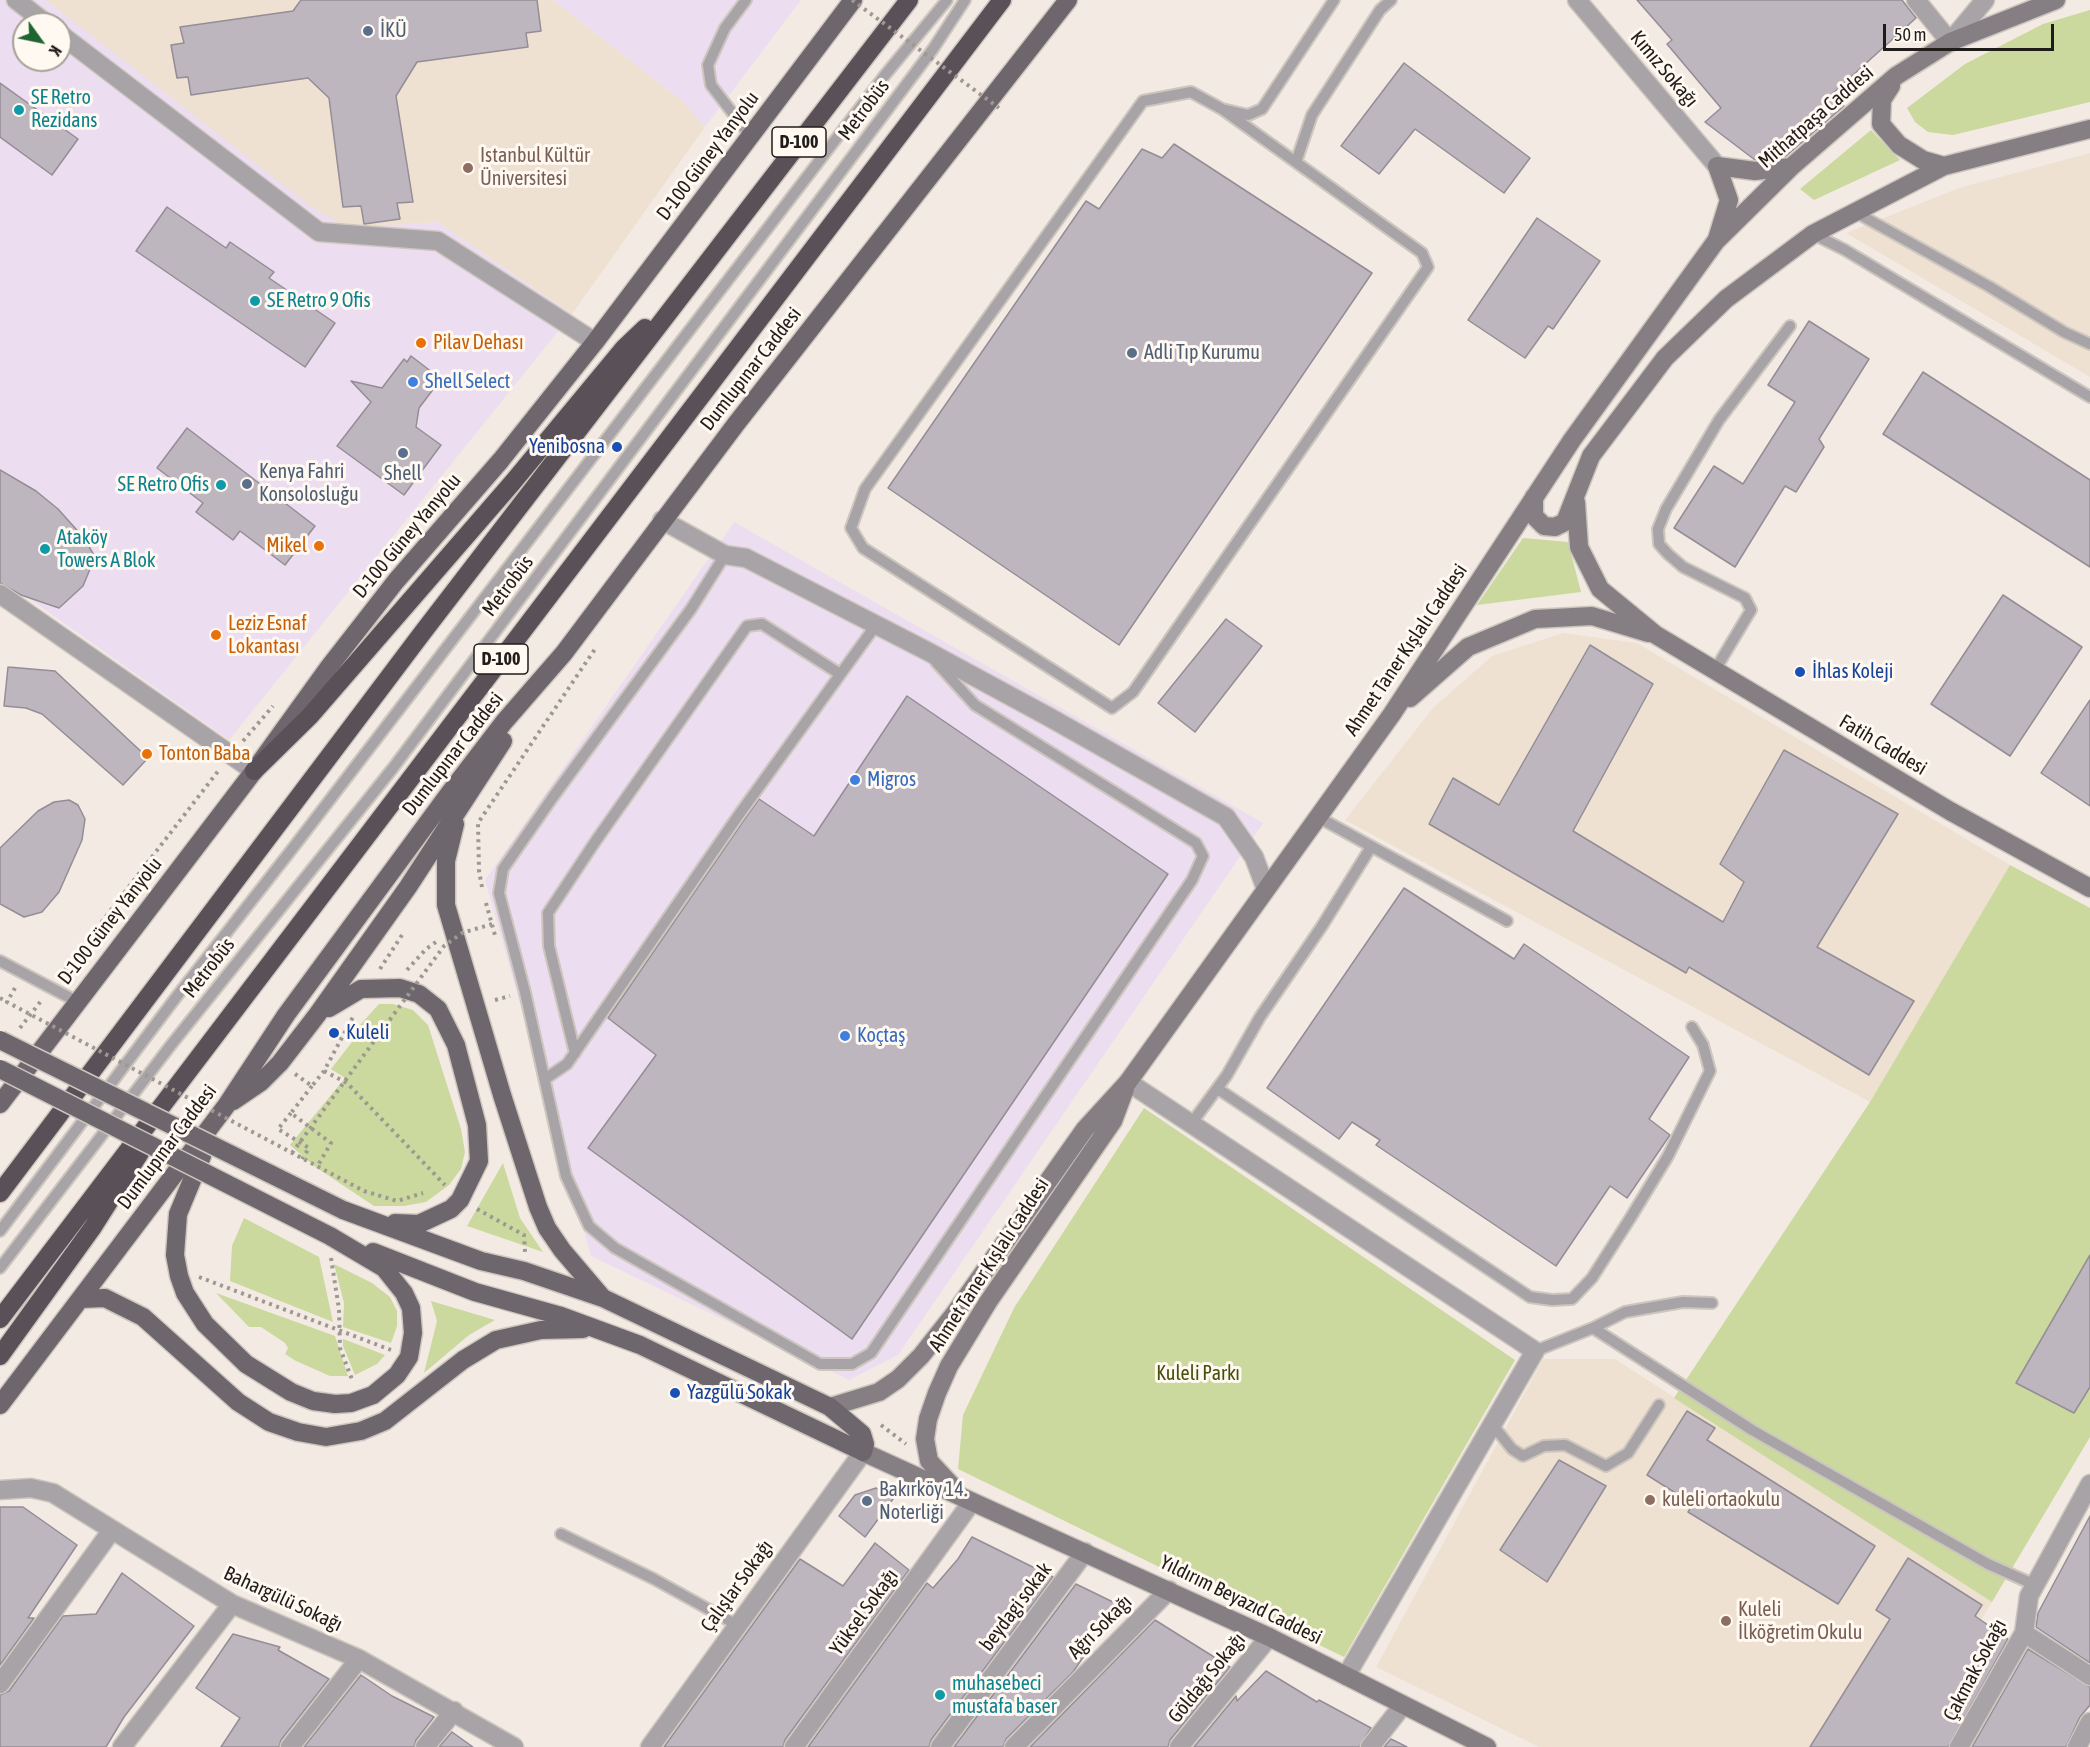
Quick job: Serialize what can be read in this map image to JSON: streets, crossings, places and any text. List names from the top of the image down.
{
  "streets": {
    "highway": ["D-100"],
    "main road": [
      "Mithatpaşa Caddesi",
      "D-100 Güney Yanyolu",
      "Dumlupınar Caddesi",
      "Ahmet Taner Kışlalı Caddesi",
      "Fatih Caddesi",
      "Yıldırım Beyazıd Caddesi"
    ],
    "street": [
      "Kımız Sokağı",
      "Çalışlar Sokağı",
      "Bahargülü Sokağı",
      "beydagi sokak",
      "Yüksel Sokağı",
      "Ağrı Sokağı",
      "Çakmak Sokağı",
      "Göldağı Sokağı"
    ],
    "lane": ["Metrobüs"]
  },
  "crossings": [
    ["Mithatpaşa Caddesi", "Ahmet Taner Kışlalı Caddesi"],
    ["Çalışlar Sokağı", "Yıldırım Beyazıd Caddesi"],
    ["Yıldırım Beyazıd Caddesi", "beydagi sokak"],
    ["Yıldırım Beyazıd Caddesi", "Yüksel Sokağı"],
    ["Yıldırım Beyazıd Caddesi", "Ağrı Sokağı"],
    ["Yıldırım Beyazıd Caddesi", "Göldağı Sokağı"]
  ],
  "parks": ["Kuleli Parkı"],
  "places": [
    "İKÜ",
    "SE Retro Rezidans",
    "Istanbul Kültür Üniversitesi",
    "SE Retro 9 Ofis",
    "Pilav Dehası",
    "Adli Tıp Kurumu",
    "Shell Select",
    "Yenibosna",
    "Shell",
    "Kenya Fahri Konsolosluğu",
    "SE Retro Ofis",
    "Mikel",
    "Ataköy Towers A Blok",
    "Leziz Esnaf Lokantası",
    "İhlas Koleji",
    "Tonton Baba",
    "Migros",
    "Kuleli",
    "Koçtaş",
    "Yazgülü Sokak",
    "kuleli ortaokulu",
    "Bakırköy 14. Noterliği",
    "Kuleli İlköğretim Okulu",
    "muhasebeci mustafa baser"
  ],
  "scale_bar": "50 m",
  "north": "bottom right"
}
